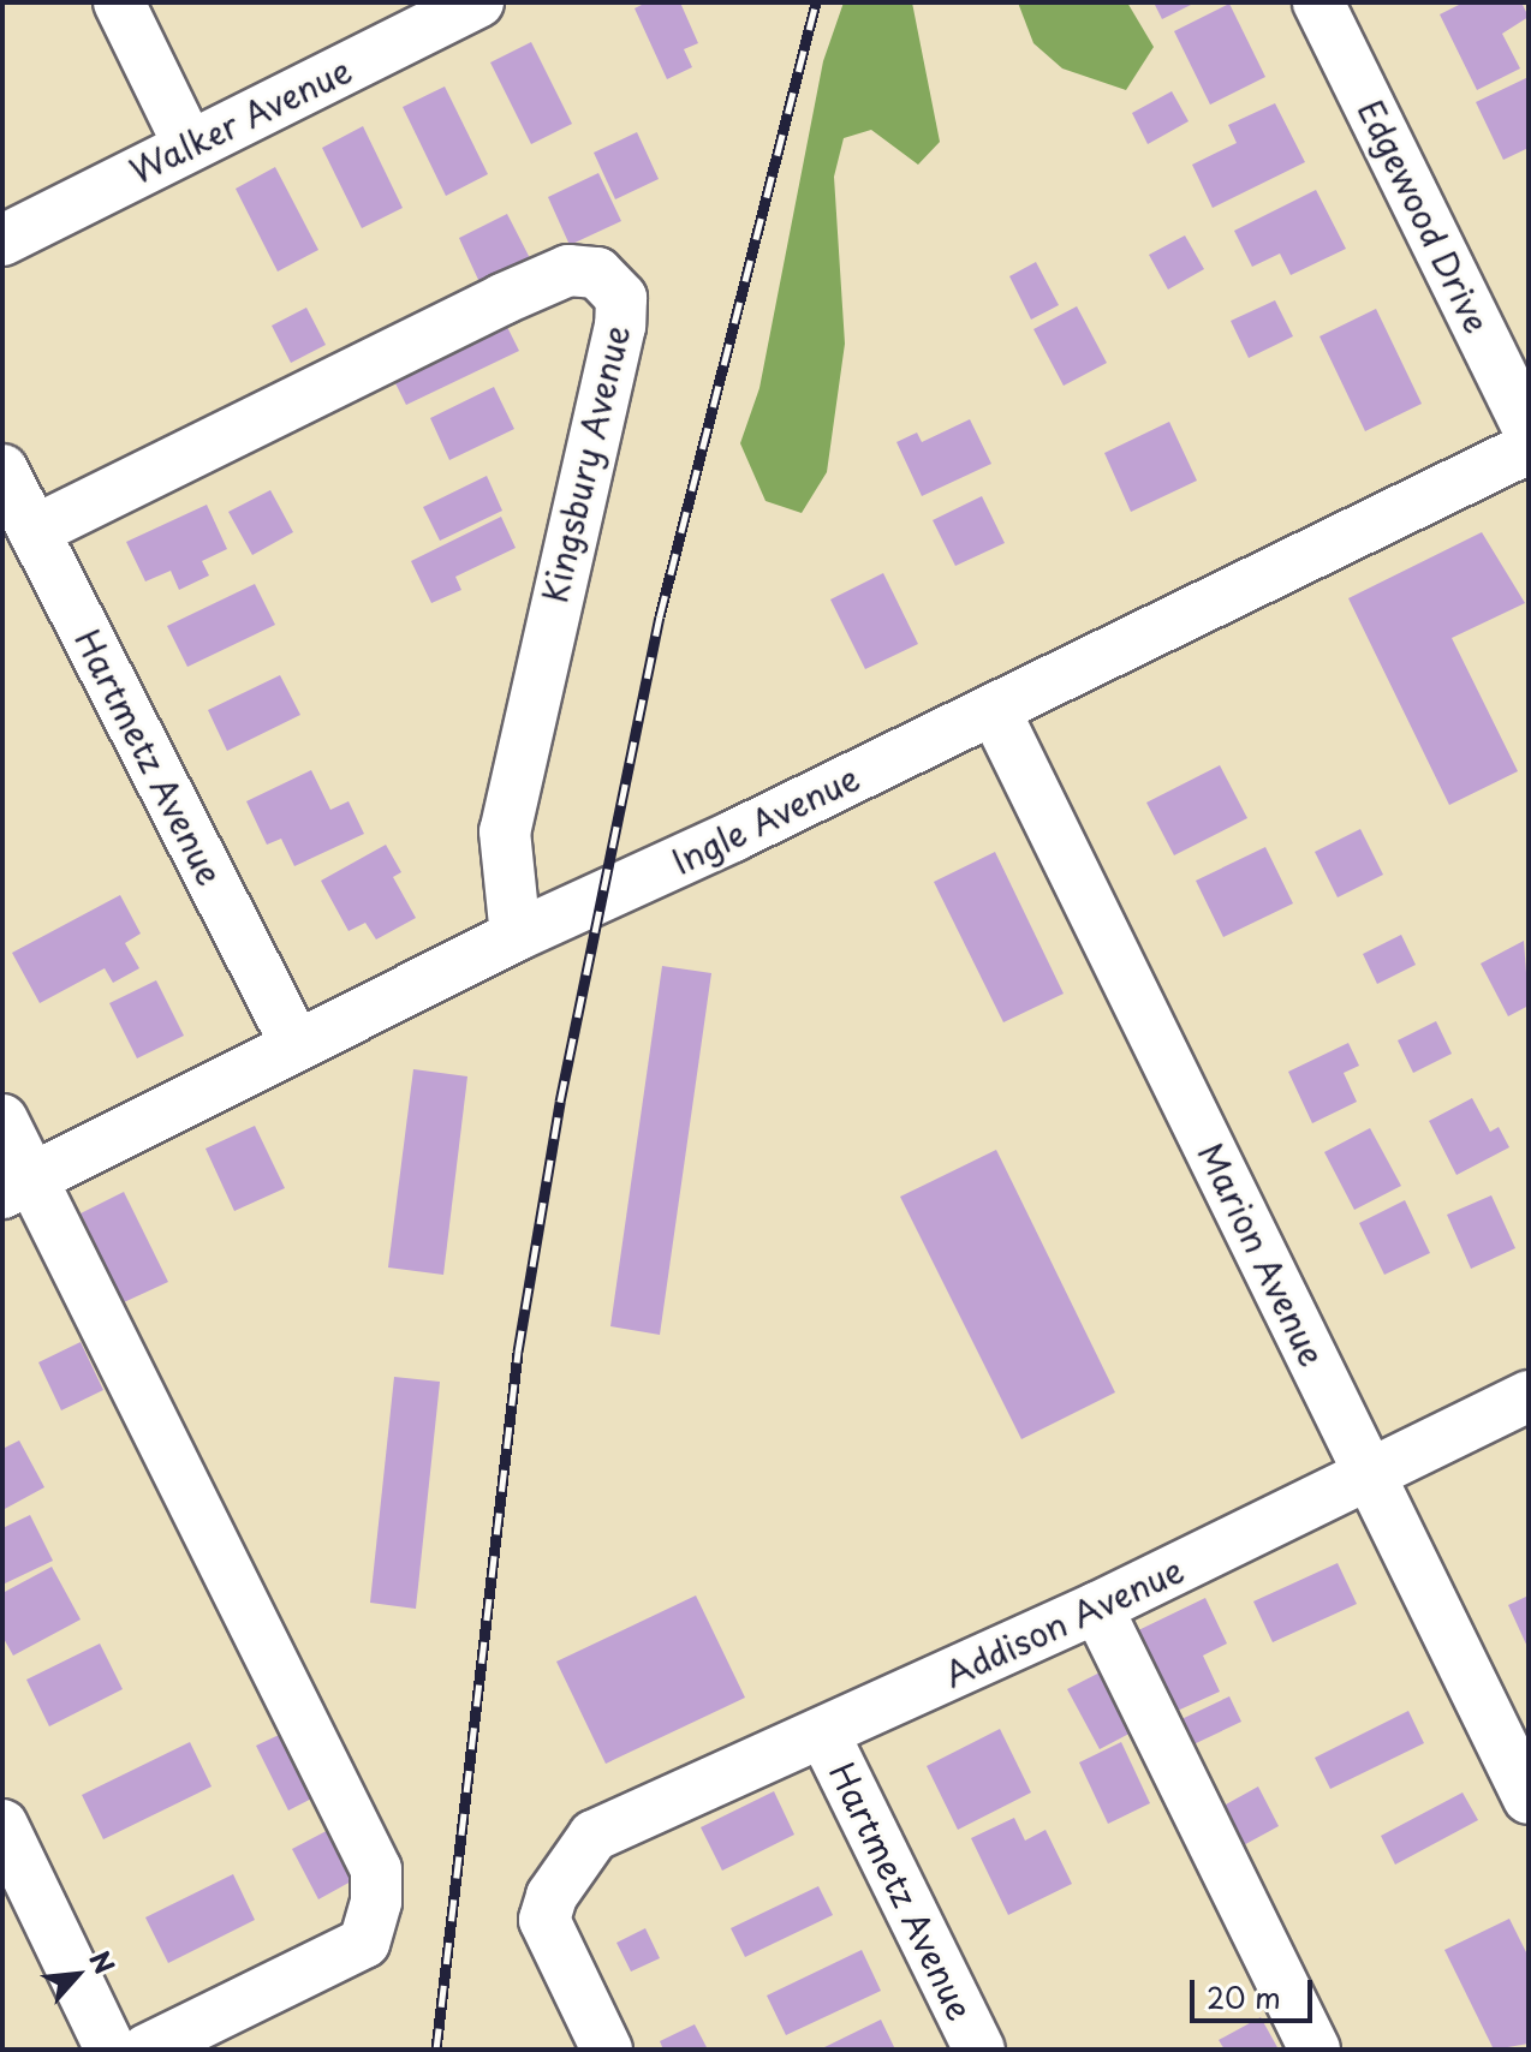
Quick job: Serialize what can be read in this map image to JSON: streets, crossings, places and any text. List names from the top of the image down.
{
  "streets": {
    "street": [
      "Walker Avenue",
      "Edgewood Drive",
      "Kingsbury Avenue",
      "Hartmetz Avenue",
      "Ingle Avenue",
      "Marion Avenue",
      "Addison Avenue"
    ]
  },
  "crossings": [
    ["Kingsbury Avenue", "Hartmetz Avenue"],
    ["Kingsbury Avenue", "Ingle Avenue"],
    ["Hartmetz Avenue", "Ingle Avenue"],
    ["Hartmetz Avenue", "Addison Avenue"],
    ["Ingle Avenue", "Marion Avenue"],
    ["Marion Avenue", "Addison Avenue"]
  ],
  "scale_bar": "20 m",
  "north": "top right"
}
